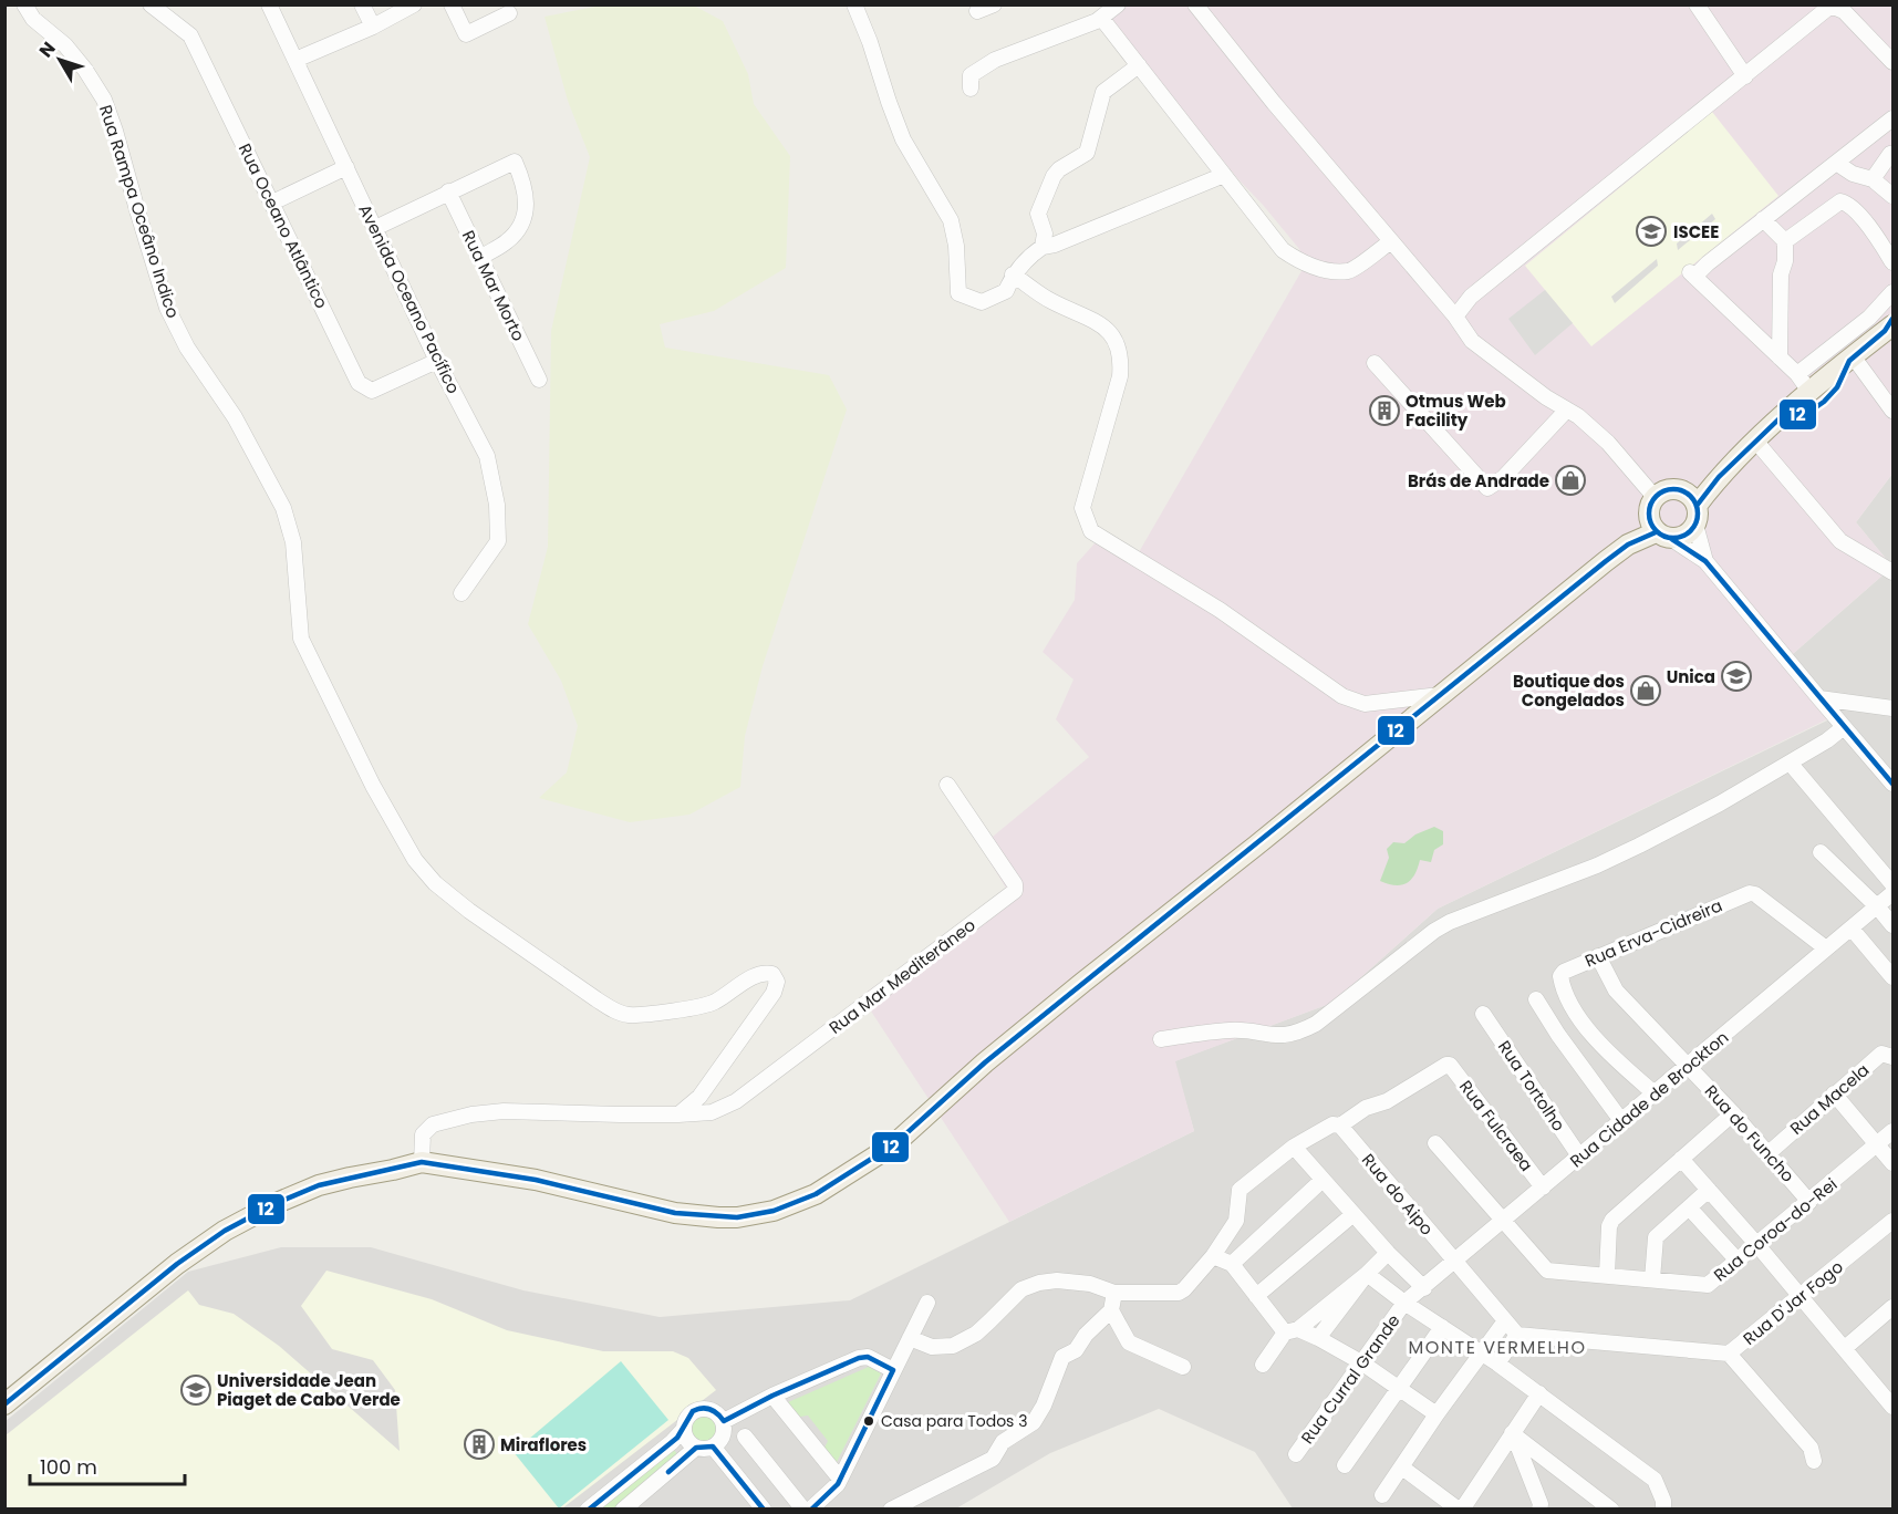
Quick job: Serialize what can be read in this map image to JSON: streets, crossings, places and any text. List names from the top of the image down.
{
  "streets": {
    "street": [
      "Rua Rampa Oceâno Indico",
      "Rua Oceano Atlântico",
      "Rua Mar Morto",
      "Avenida Oceano Pacífico",
      "Rua Erva-Cidreira",
      "Rua Mar Mediterâneo",
      "Rua Tortolho",
      "Rua Cidade de Brockton",
      "Rua Macela",
      "Rua Fulcraea",
      "Rua do Funcho",
      "Rua do Aipo",
      "Rua Coroa-do-Rei",
      "Rua D'Jar Fogo",
      "Rua Curral Grande"
    ]
  },
  "crossings": [
    ["Rua Rampa Oceâno Indico", "Rua Mar Mediterâneo"],
    ["Rua Oceano Atlântico", "Avenida Oceano Pacífico"],
    ["Rua Erva-Cidreira", "Rua Cidade de Brockton"],
    ["Rua Erva-Cidreira", "Rua do Funcho"],
    ["Rua Tortolho", "Rua Cidade de Brockton"],
    ["Rua Cidade de Brockton", "Rua Fulcraea"],
    ["Rua Cidade de Brockton", "Rua do Funcho"],
    ["Rua Cidade de Brockton", "Rua do Aipo"],
    ["Rua Cidade de Brockton", "Rua Coroa-do-Rei"],
    ["Rua Cidade de Brockton", "Rua Curral Grande"],
    ["Rua Macela", "Rua do Funcho"],
    ["Rua Fulcraea", "Rua do Aipo"],
    ["Rua do Funcho", "Rua Coroa-do-Rei"],
    ["Rua do Aipo", "Rua D'Jar Fogo"]
  ],
  "districts": ["MONTE VERMELHO"],
  "places": {
    "school or university": ["ISCEE", "Unica", "Universidade Jean Piaget de Cabo Verde"],
    "building": ["Otmus Web Facility", "Miraflores"],
    "shop": ["Brás de Andrade", "Boutique dos Congelados"],
    "other": ["Casa para Todos 3"]
  },
  "lines": ["transit line 12"],
  "scale_bar": "100 m",
  "north": "top left"
}
